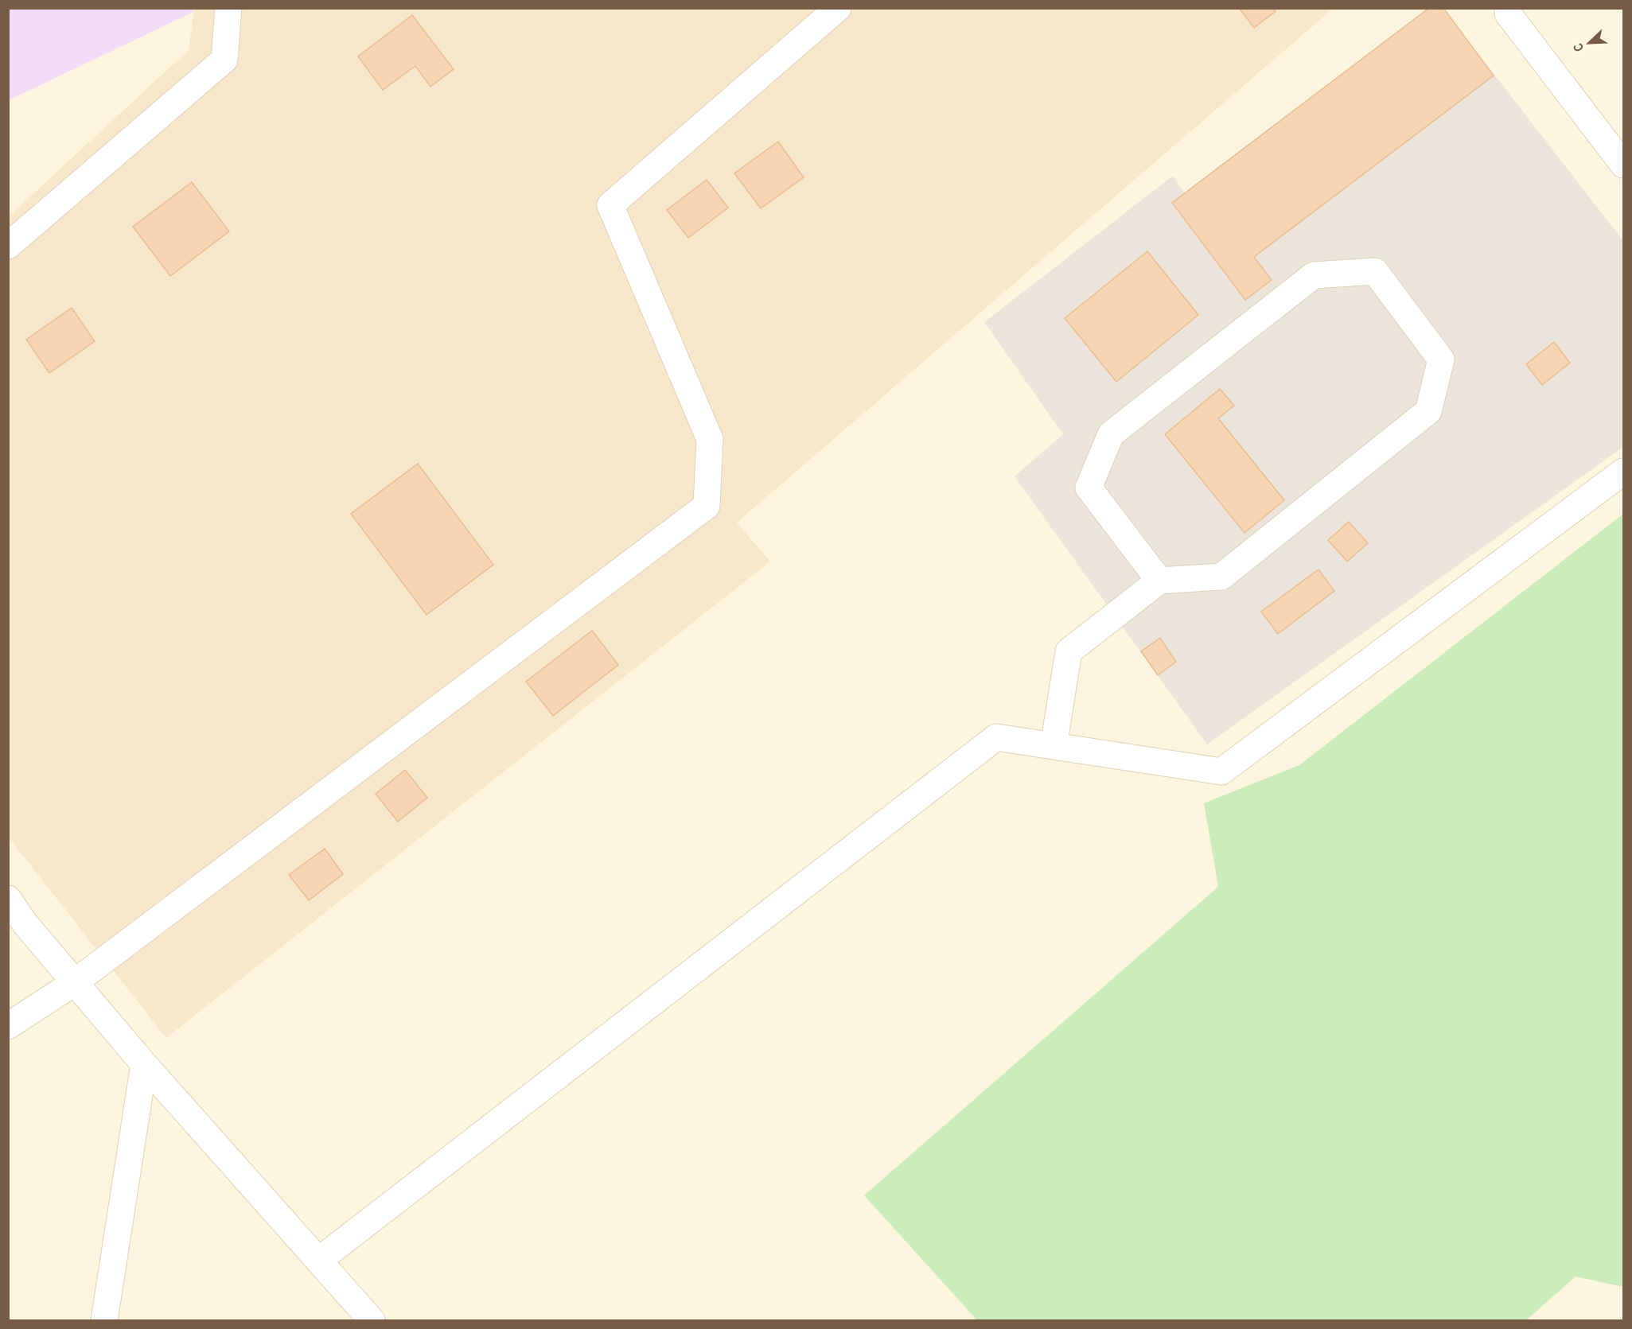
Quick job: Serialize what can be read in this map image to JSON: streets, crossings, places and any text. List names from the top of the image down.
{
  "north": "bottom left"
}
